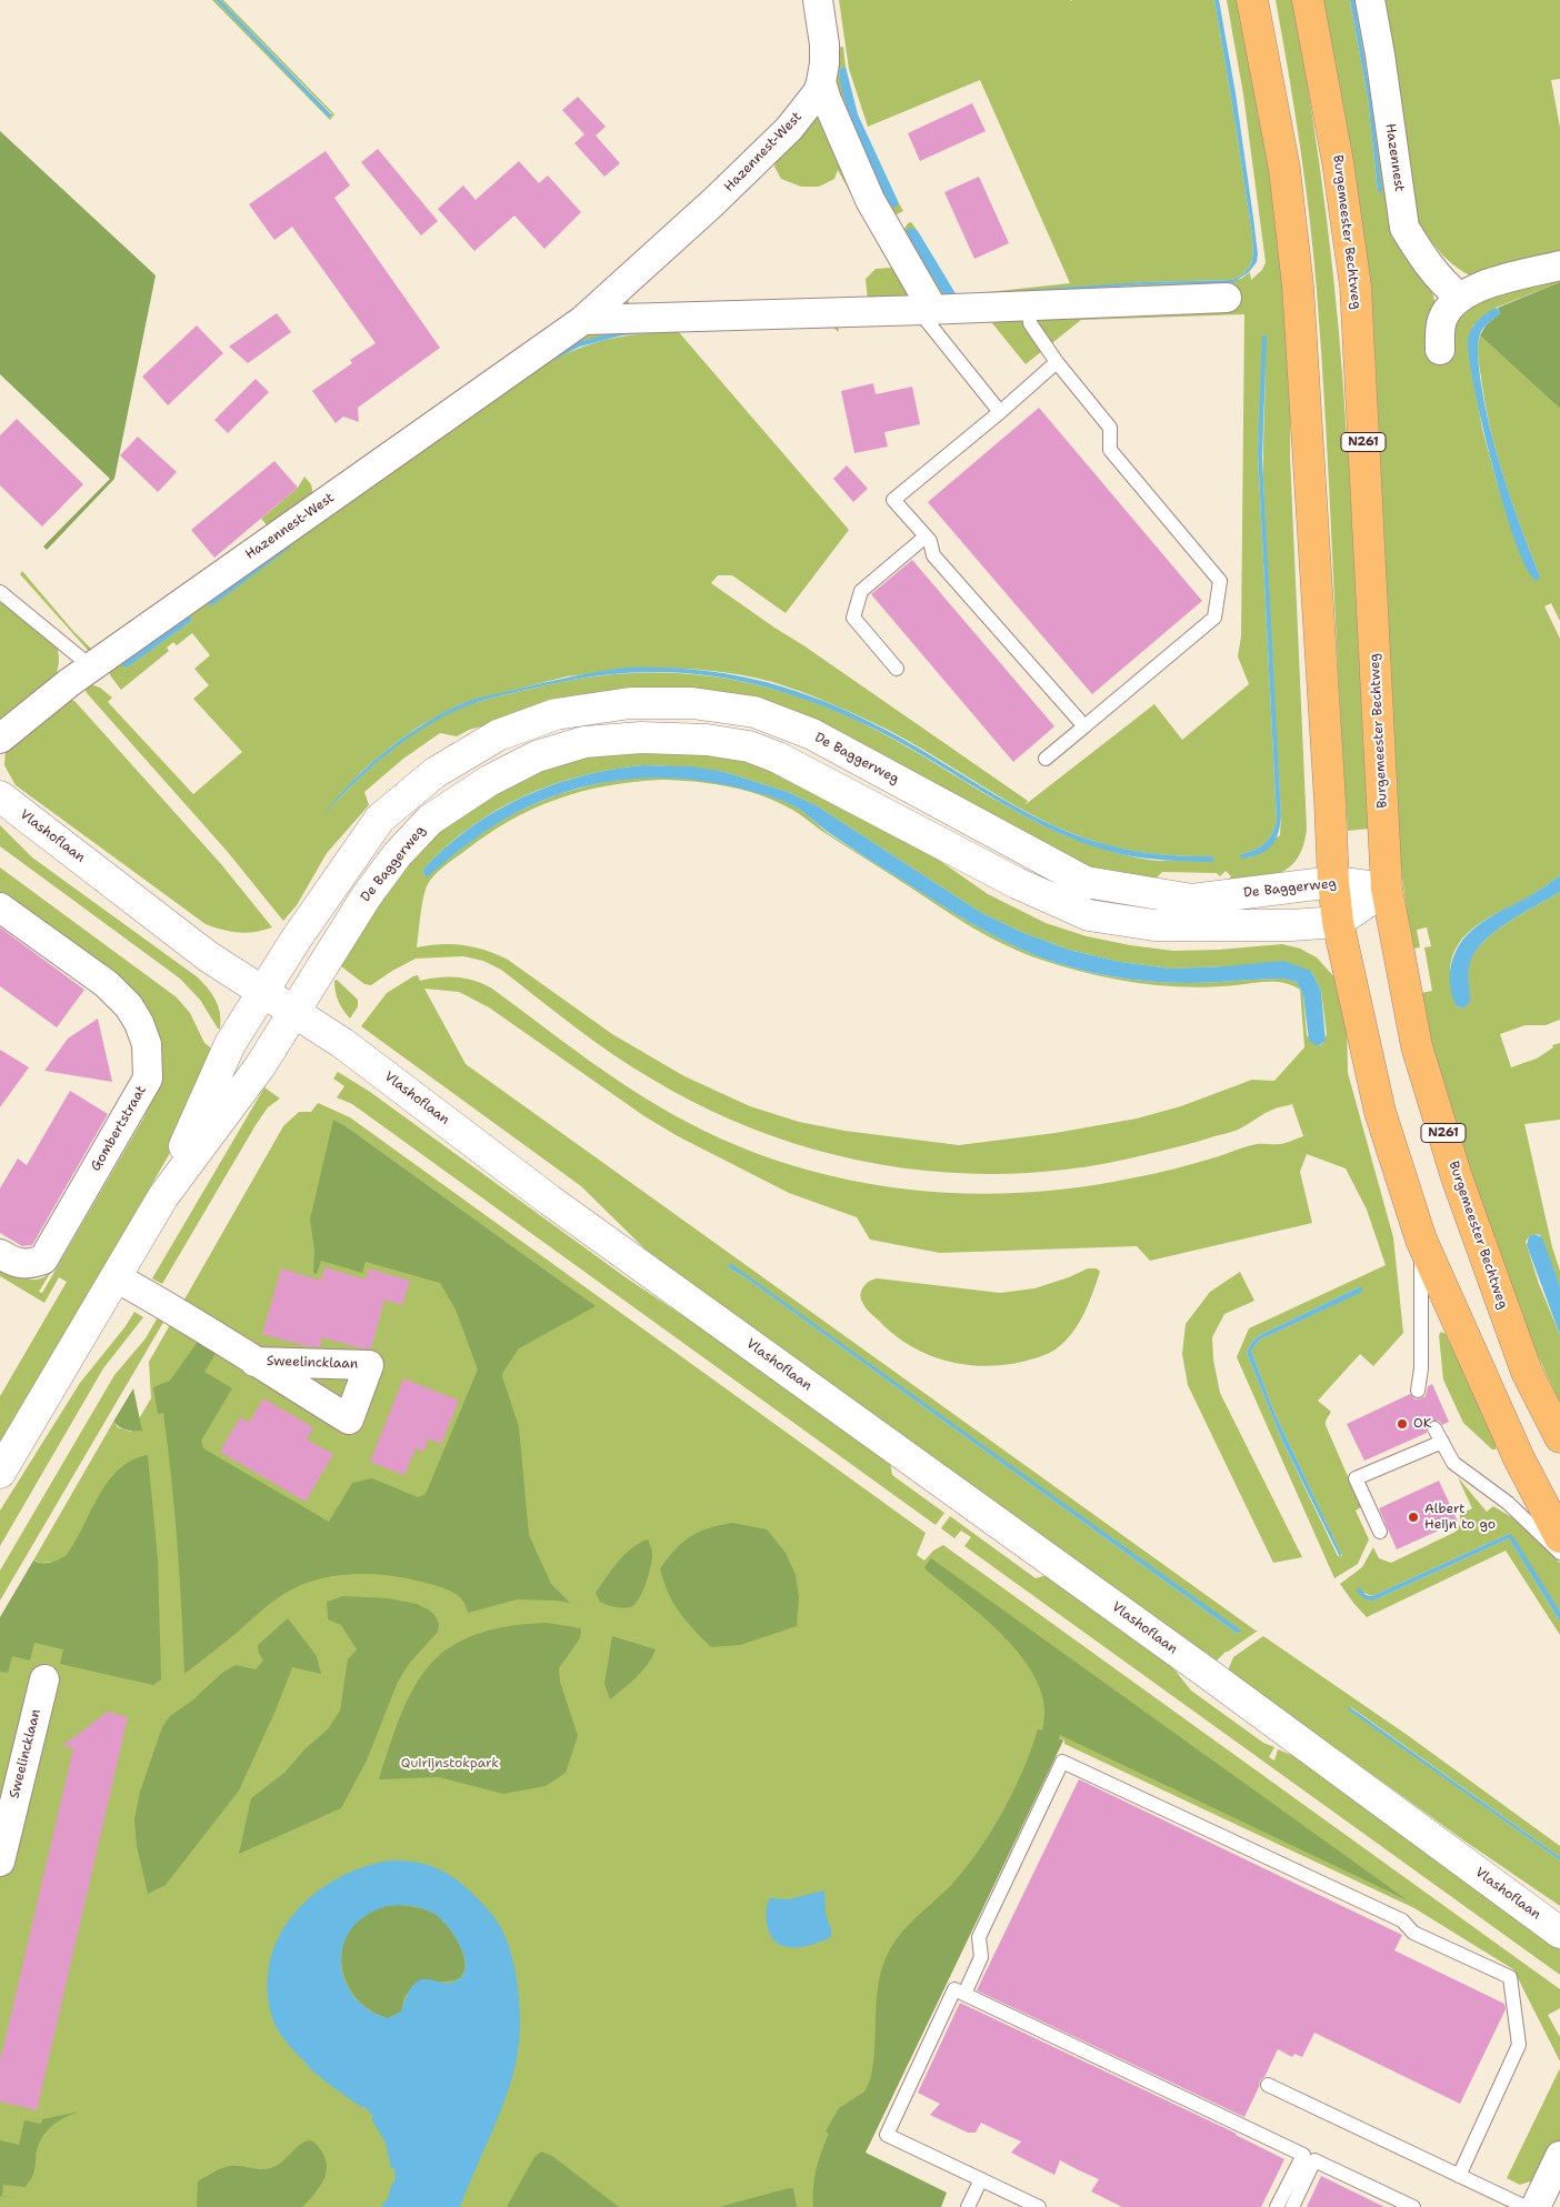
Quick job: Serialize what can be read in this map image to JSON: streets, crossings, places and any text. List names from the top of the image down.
{
  "streets": {
    "main road": ["Burgemeester Bechtweg", "N261"],
    "street": [
      "Hazennest-West",
      "Hazennest",
      "De Baggerweg",
      "Vlashoflaan",
      "Gombertstraat",
      "Sweelincklaan"
    ]
  },
  "crossings": [
    ["Burgemeester Bechtweg", "De Baggerweg"],
    ["De Baggerweg", "Vlashoflaan"]
  ],
  "parks": ["Quirijnstokpark"],
  "places": ["OK", "Albert Heijn to go"]
}
